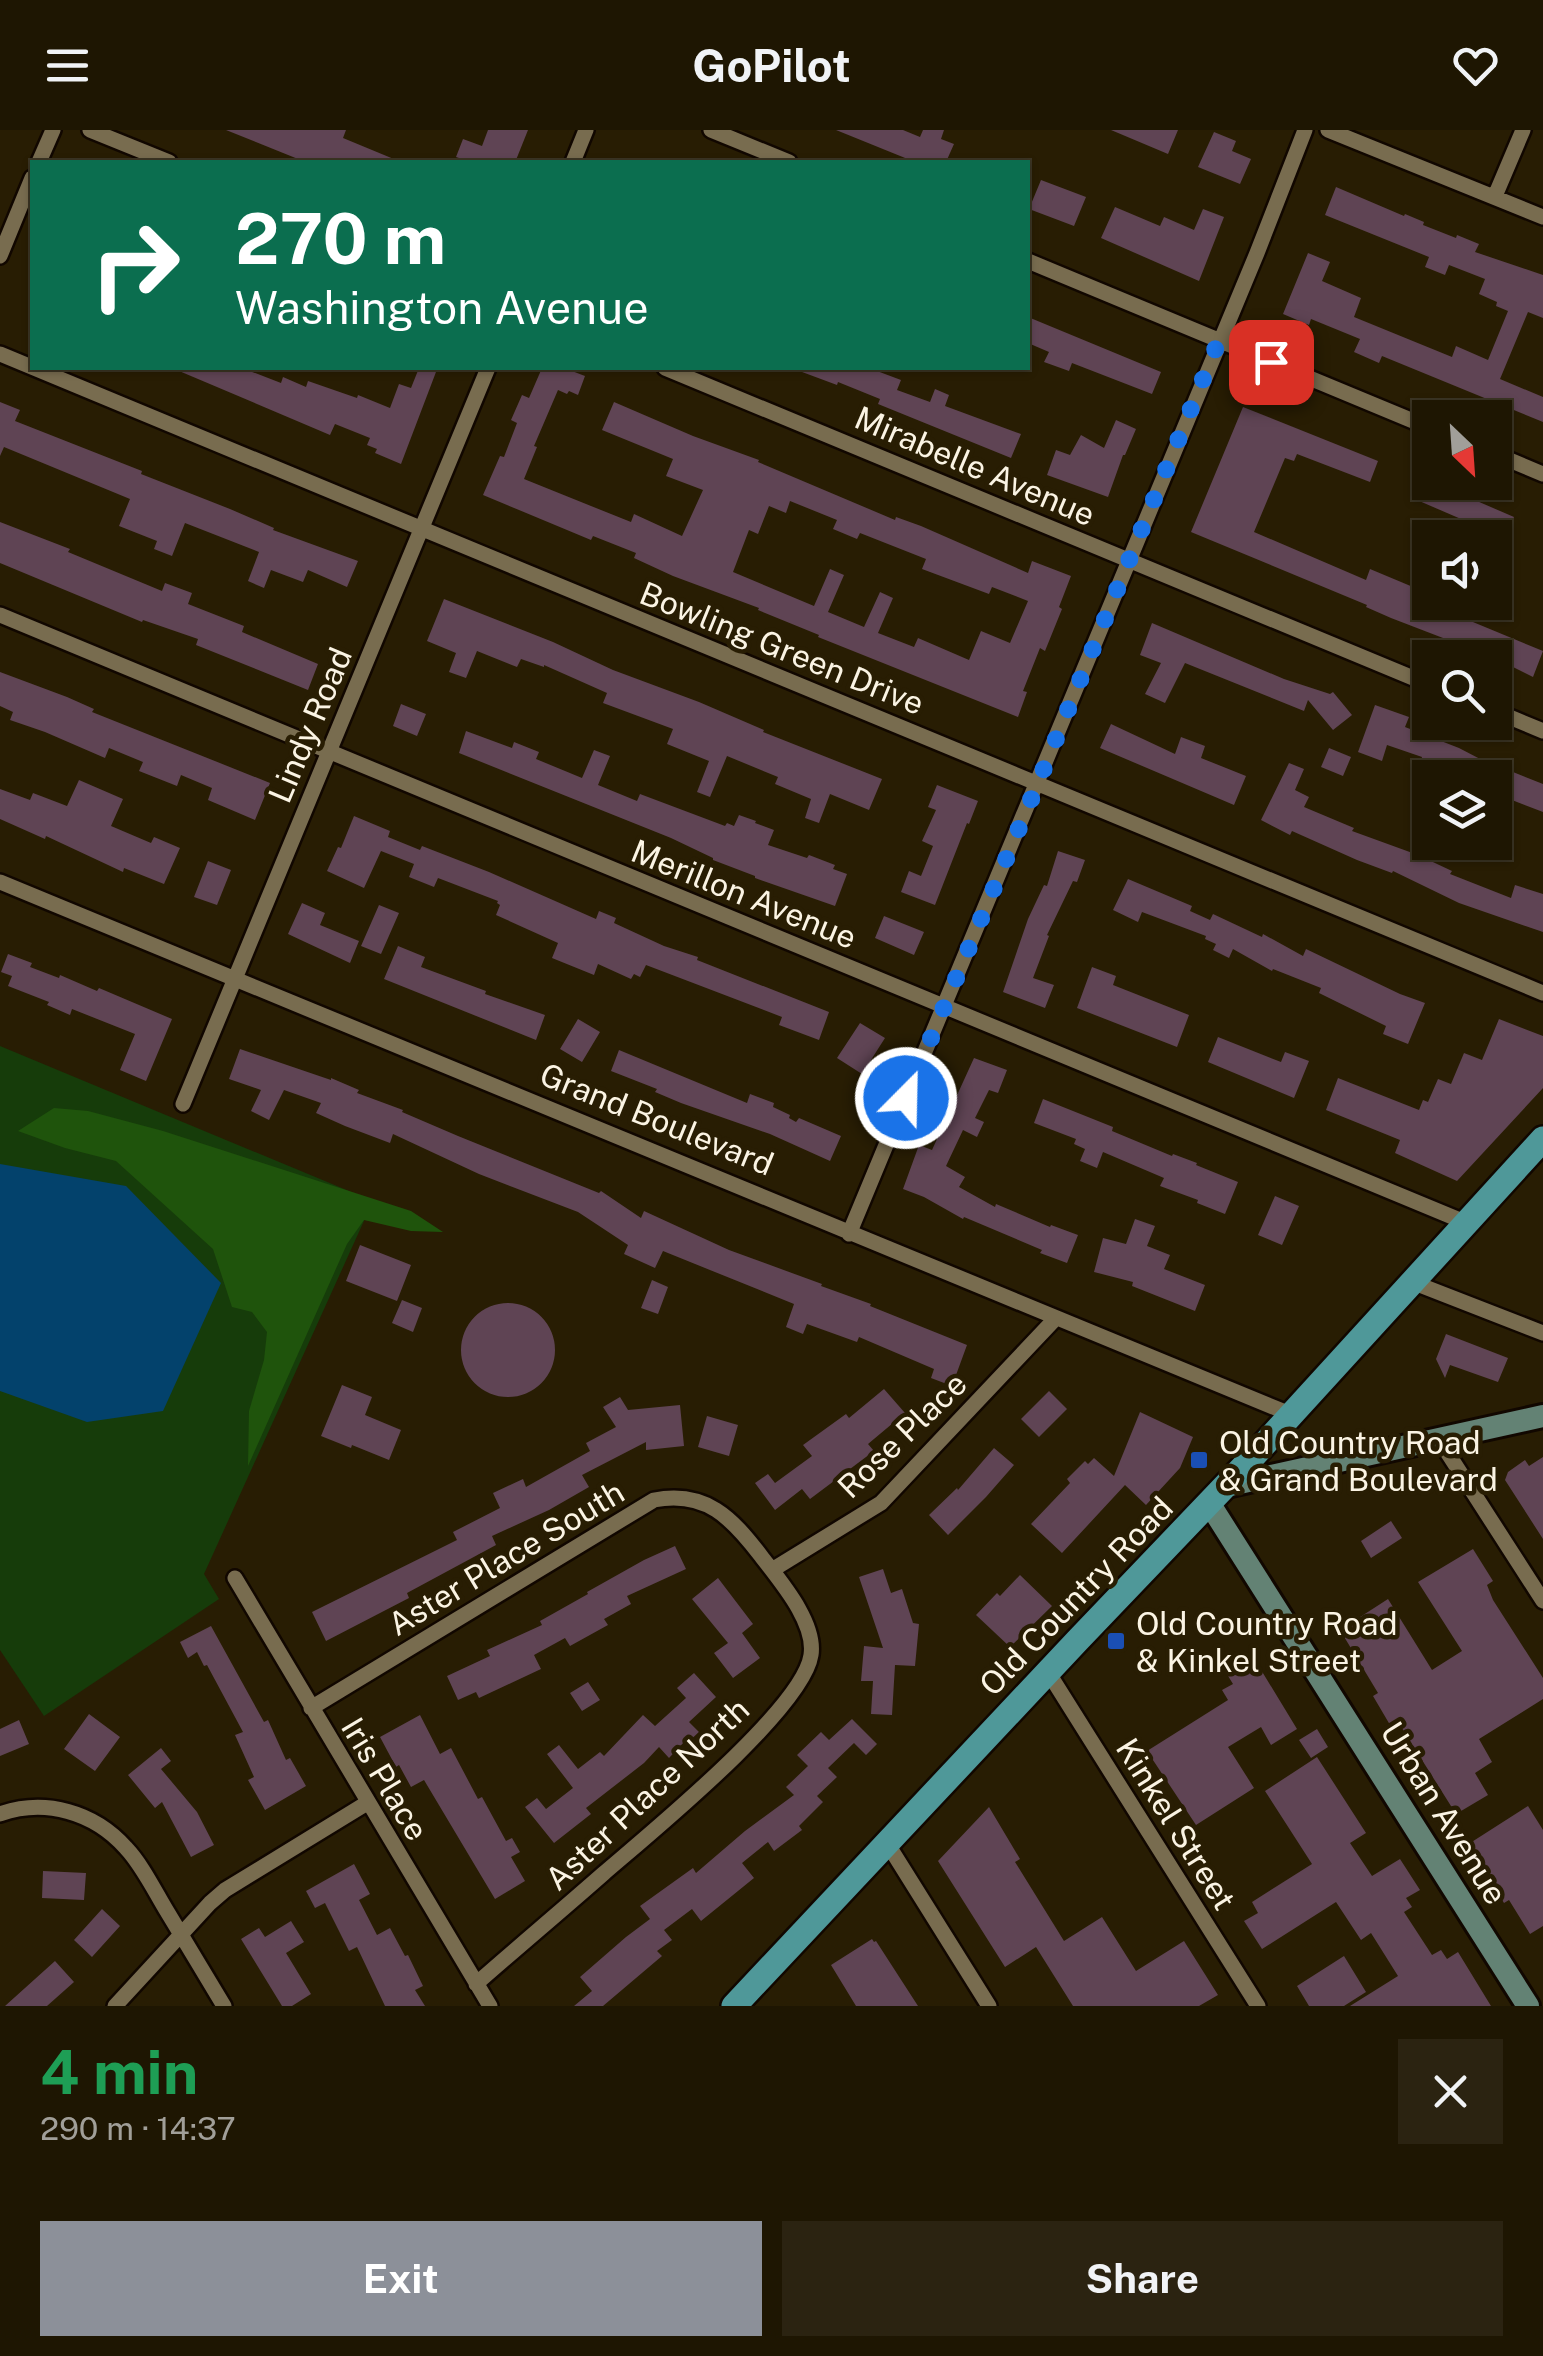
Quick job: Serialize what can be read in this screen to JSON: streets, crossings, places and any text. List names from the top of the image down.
{
  "streets": {
    "main road": ["Old Country Road"],
    "street": [
      "Mirabelle Avenue",
      "Bowling Green Drive",
      "Lindy Road",
      "Merillon Avenue",
      "Grand Boulevard",
      "Rose Place",
      "Aster Place South",
      "Iris Place",
      "Aster Place North",
      "Urban Avenue",
      "Kinkel Street"
    ]
  },
  "crossings": [
    ["Bowling Green Drive", "Lindy Road"],
    ["Lindy Road", "Merillon Avenue"],
    ["Lindy Road", "Grand Boulevard"],
    ["Merillon Avenue", "Old Country Road"],
    ["Grand Boulevard", "Rose Place"],
    ["Grand Boulevard", "Old Country Road"],
    ["Rose Place", "Aster Place South"],
    ["Rose Place", "Aster Place North"],
    ["Aster Place South", "Iris Place"],
    ["Aster Place South", "Aster Place North"],
    ["Old Country Road", "Urban Avenue"],
    ["Old Country Road", "Kinkel Street"],
    ["Iris Place", "Aster Place North"]
  ],
  "places": {
    "transit": ["Old Country Road & Grand Boulevard", "Old Country Road & Kinkel Street"]
  },
  "north": "bottom right",
  "page": {
    "header": "GoPilot",
    "turn": ["270 m", "Washington Avenue"],
    "heading": ["4 min", "290 m · 14:37"],
    "buttons": ["Exit", "Share"]
  }
}
